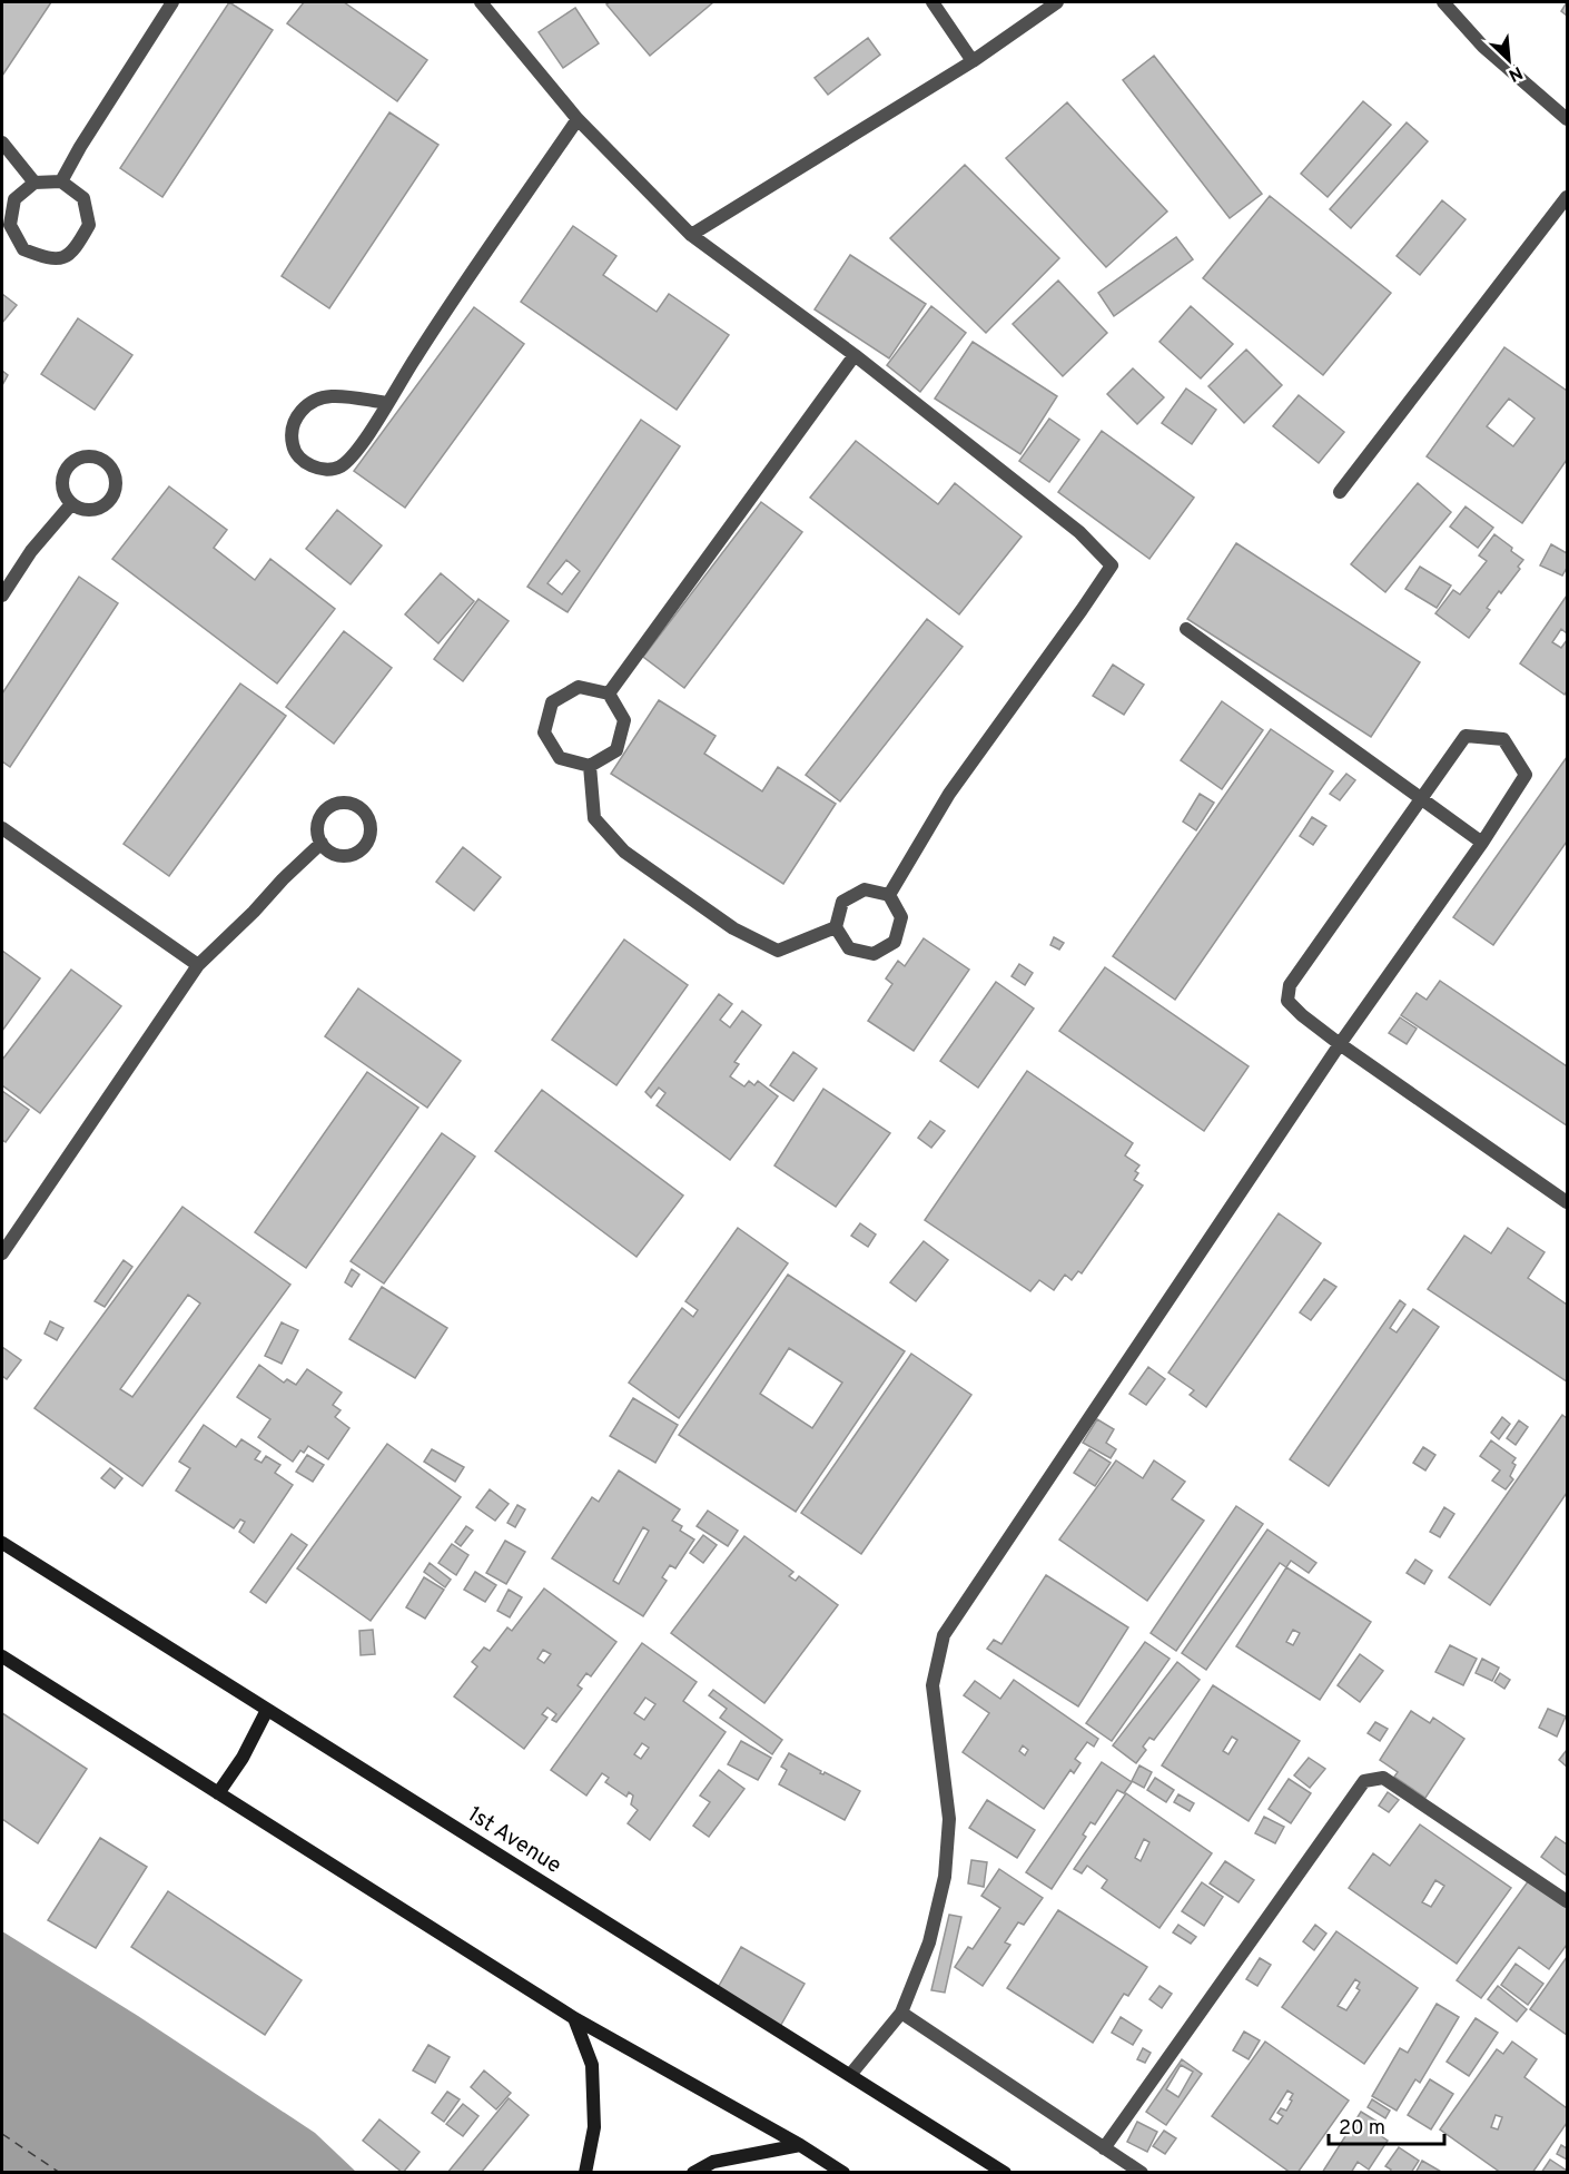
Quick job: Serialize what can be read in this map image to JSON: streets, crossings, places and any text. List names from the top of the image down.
{
  "streets": {
    "main road": ["1st Avenue"]
  },
  "scale_bar": "20 m",
  "north": "bottom right"
}
